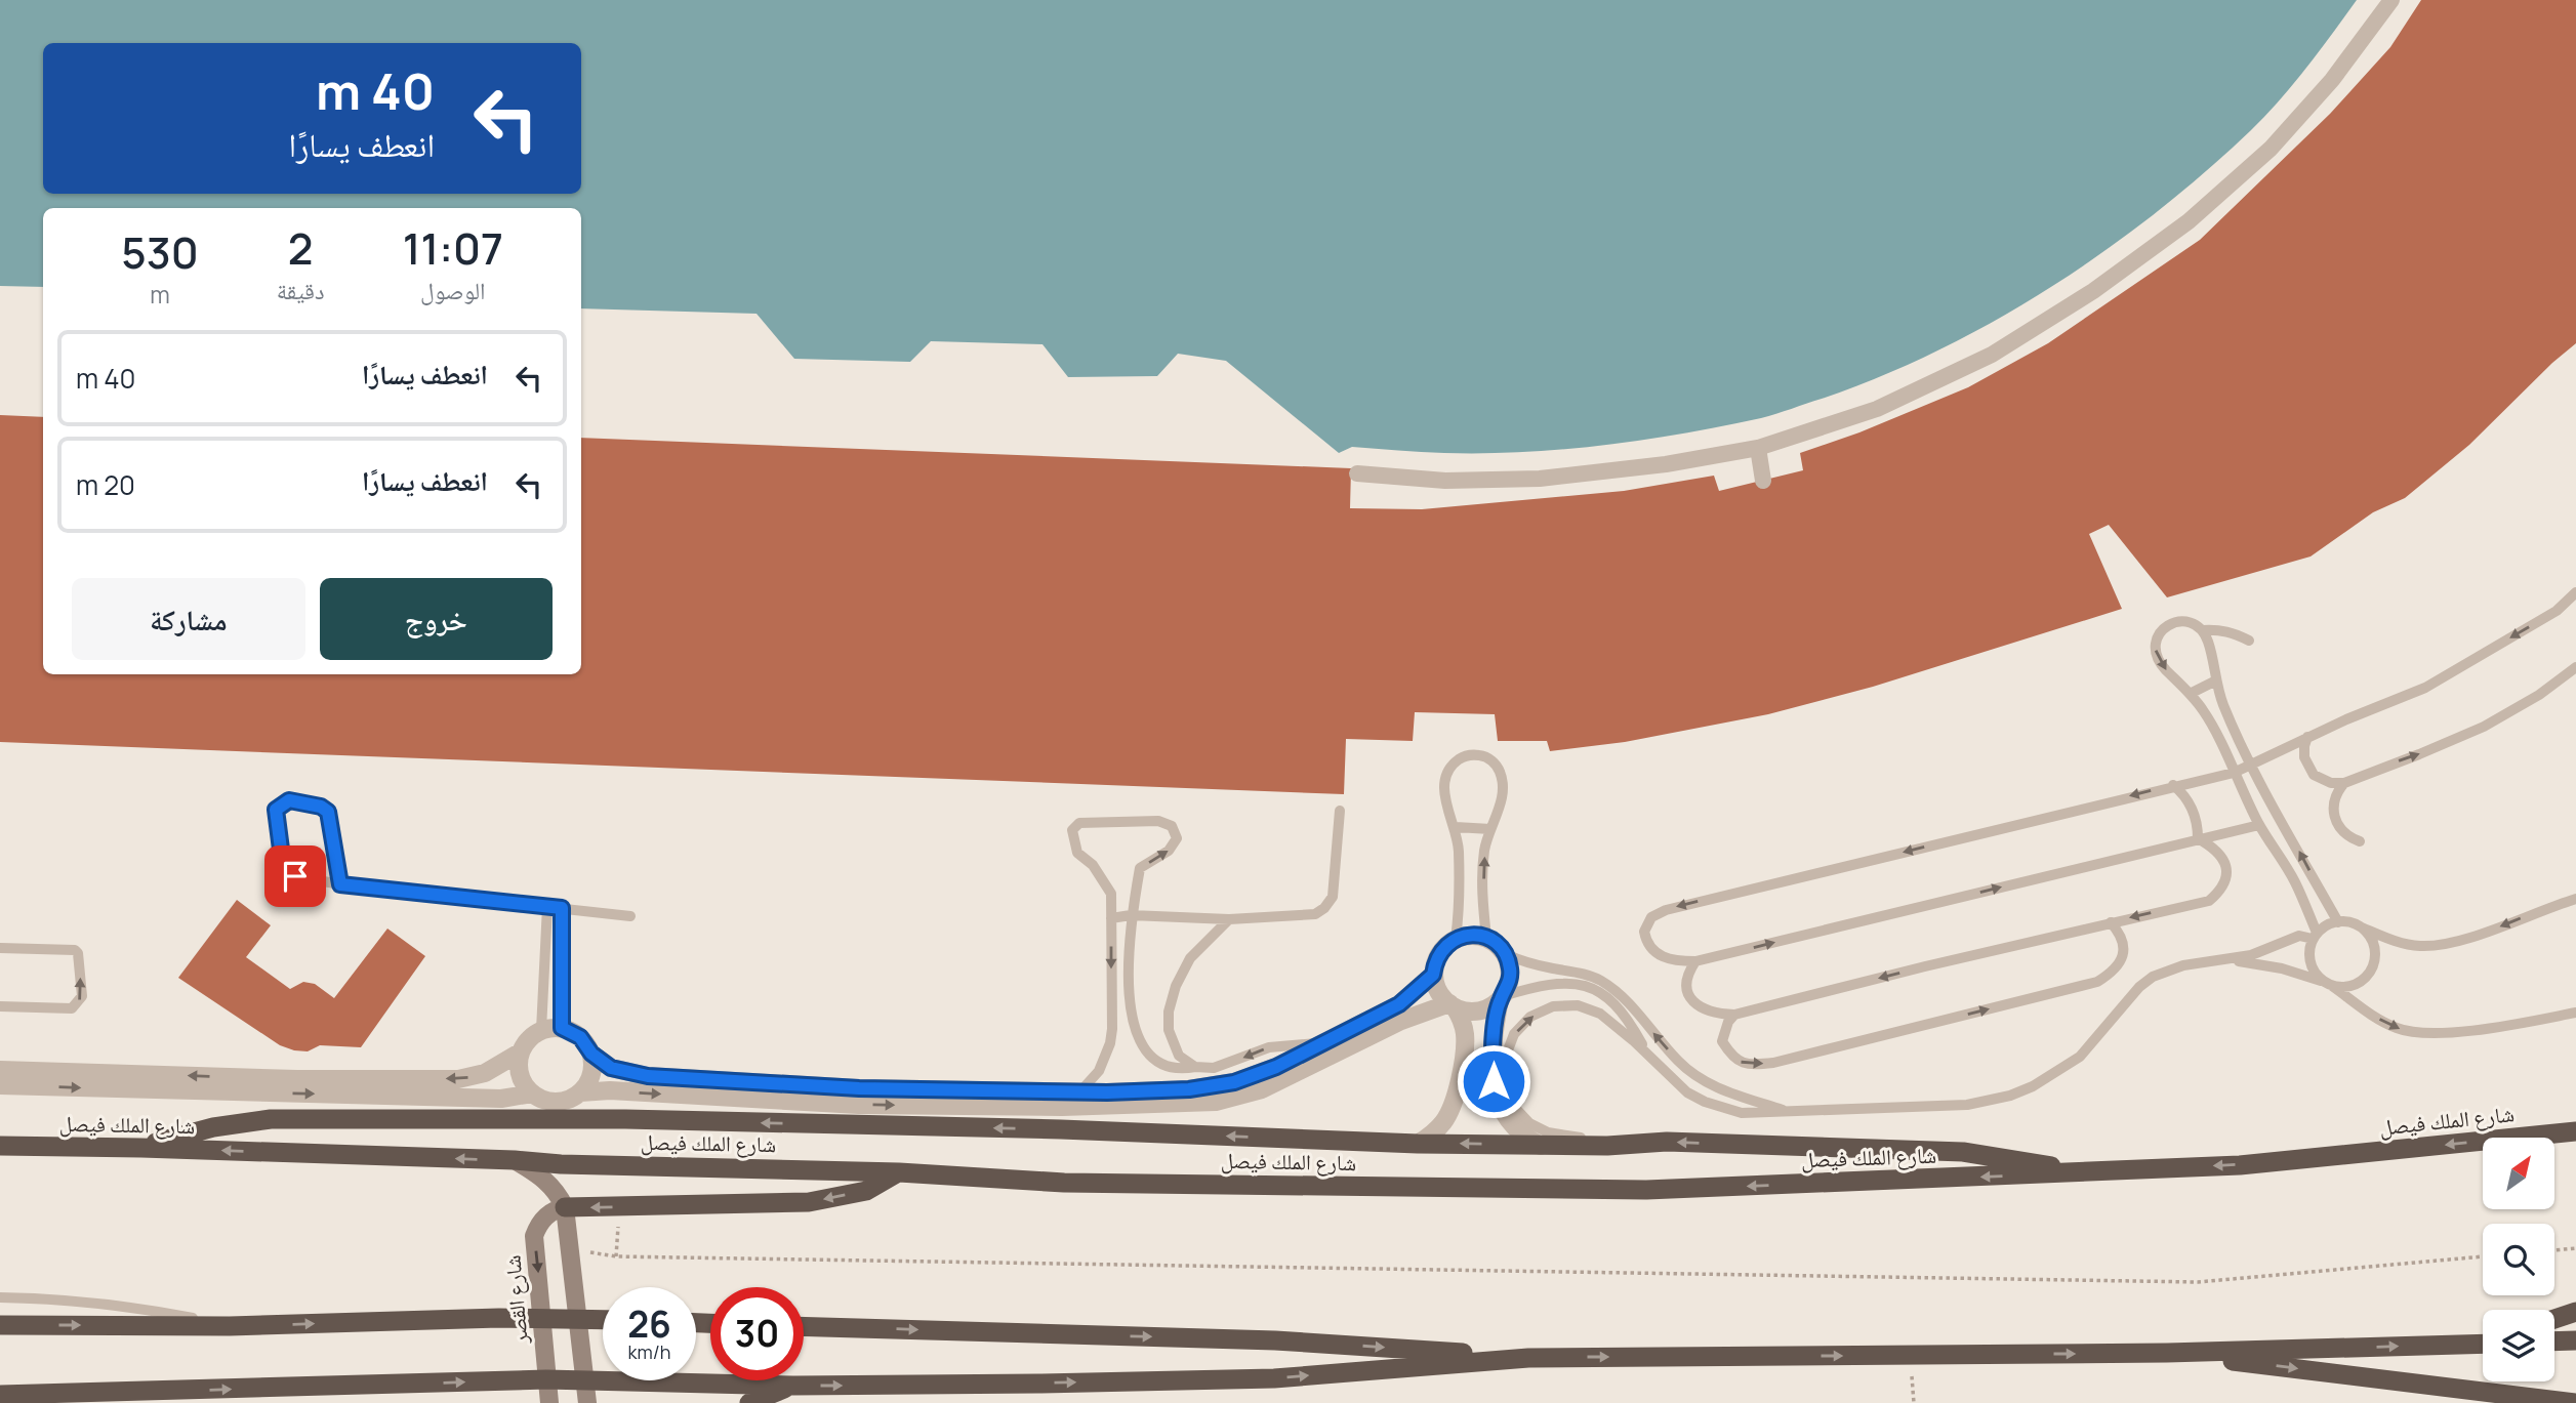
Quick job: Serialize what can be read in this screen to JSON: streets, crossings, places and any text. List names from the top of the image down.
{
  "streets": {
    "highway": ["شارع الملك فيصل"],
    "main road": ["شارع القصر"]
  },
  "north": "top right",
  "page": {
    "turn": ["40 m", "انعطف يسارًا"],
    "eta": [
      "11:07",
      "الوصول",
      "2",
      "دقيقة",
      "530",
      "m"
    ],
    "list": [
      {
        "name": "انعطف يسارًا",
        "value": "40 m"
      },
      {
        "name": "انعطف يسارًا",
        "value": "20 m"
      }
    ],
    "buttons": ["خروج", "مشاركة"],
    "speed": "26 km/h",
    "limit": "30"
  }
}
